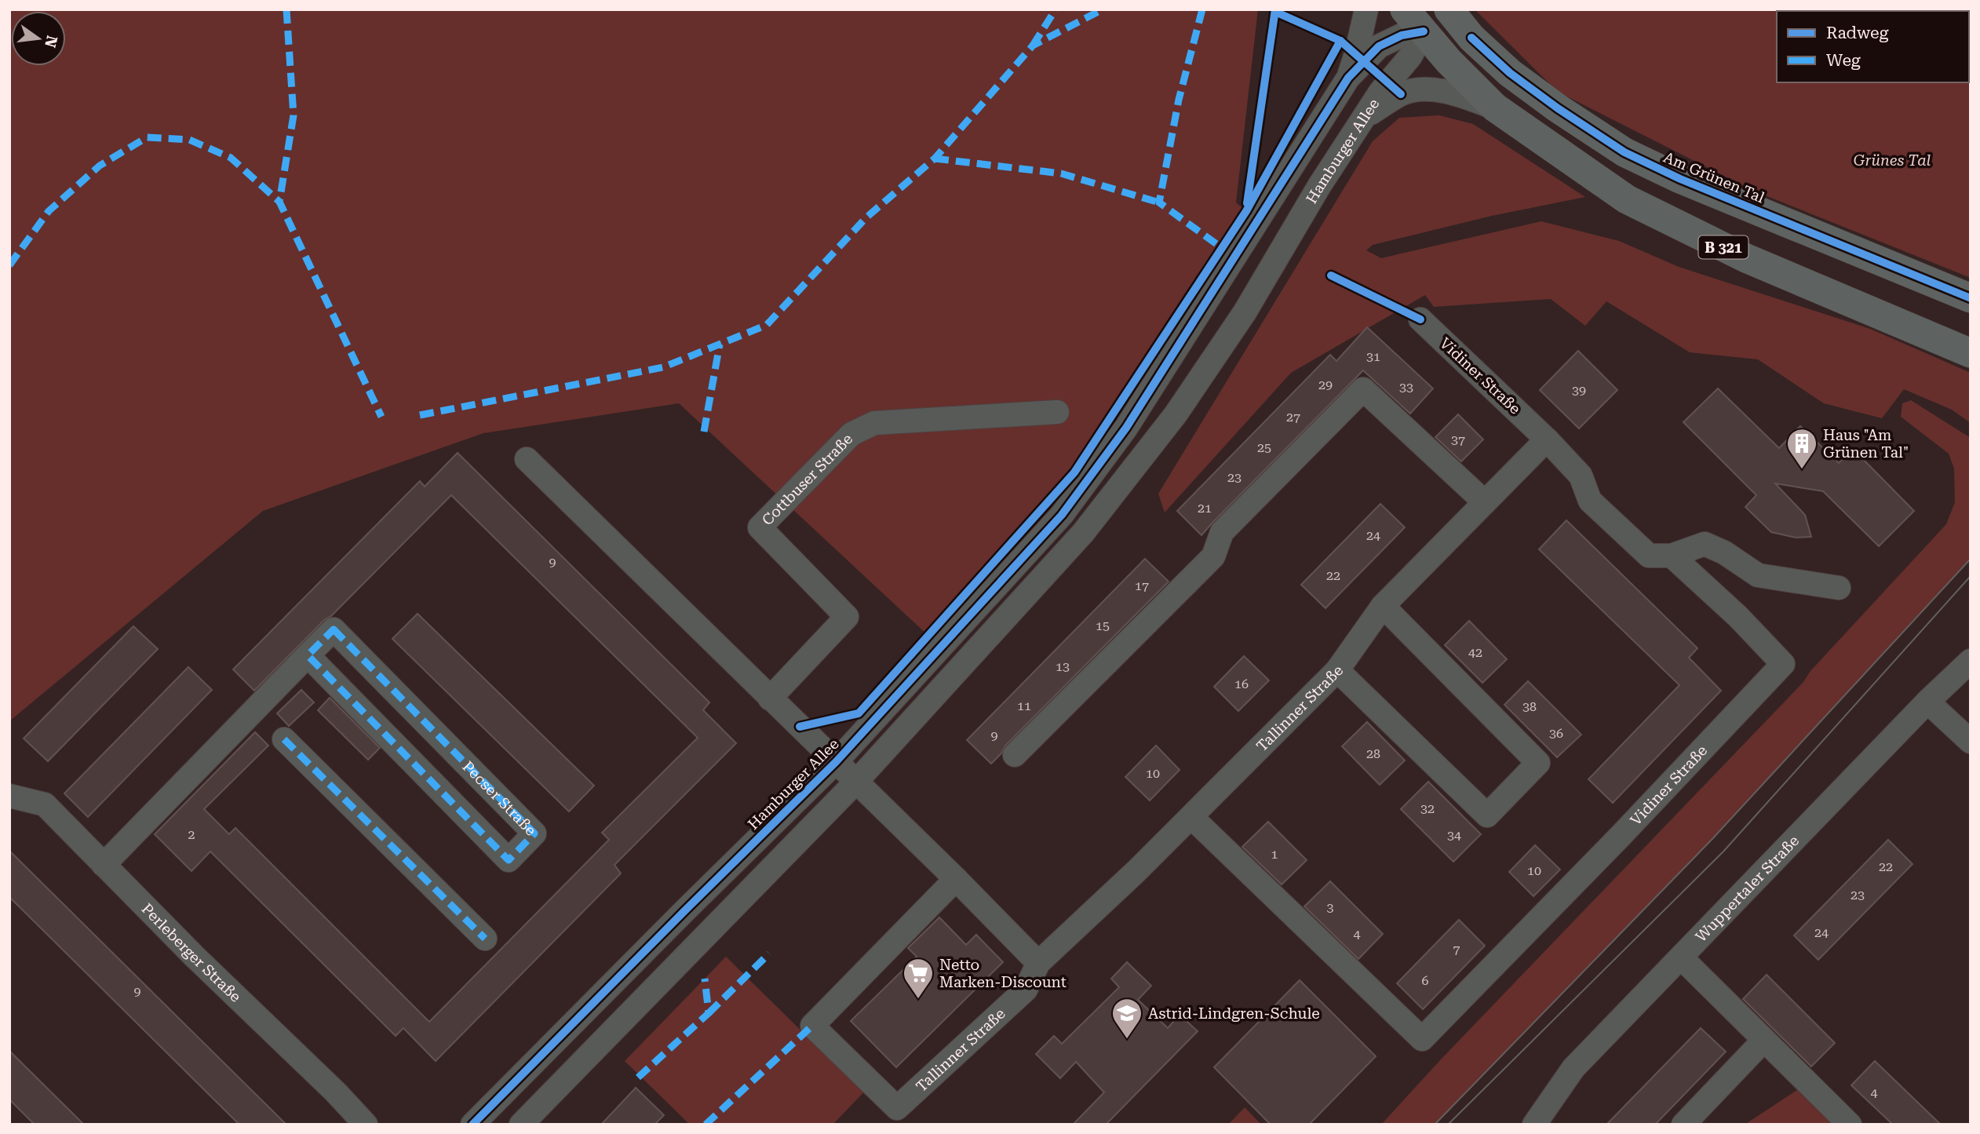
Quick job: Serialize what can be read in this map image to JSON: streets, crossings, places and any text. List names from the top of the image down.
{
  "streets": {
    "main road": ["Am Grünen Tal", "B 321"],
    "street": [
      "Hamburger Allee",
      "Vidiner Straße",
      "Cottbuser Straße",
      "Tallinner Straße",
      "Pecser Straße",
      "Wuppertaler Straße",
      "Perleberger Straße"
    ]
  },
  "crossings": [
    ["Hamburger Allee", "B 321"],
    ["Vidiner Straße", "Tallinner Straße"],
    ["Pecser Straße", "Perleberger Straße"]
  ],
  "parks": ["Grünes Tal"],
  "places": {
    "building": ["Haus \"Am Grünen Tal\""],
    "supermarket": ["Netto Marken-Discount"],
    "school or university": ["Astrid-Lindgren-Schule"]
  },
  "house_numbers": [
    "31",
    "29",
    "33",
    "39",
    "27",
    "37",
    "25",
    "23",
    "21",
    "24",
    "9",
    "22",
    "17",
    "15",
    "42",
    "13",
    "16",
    "11",
    "38",
    "36",
    "9",
    "28",
    "10",
    "32",
    "2",
    "34",
    "1",
    "22",
    "10",
    "23",
    "3",
    "24",
    "4",
    "7",
    "6",
    "9",
    "4"
  ],
  "legend": ["Radweg", "Weg"],
  "north": "right"
}
